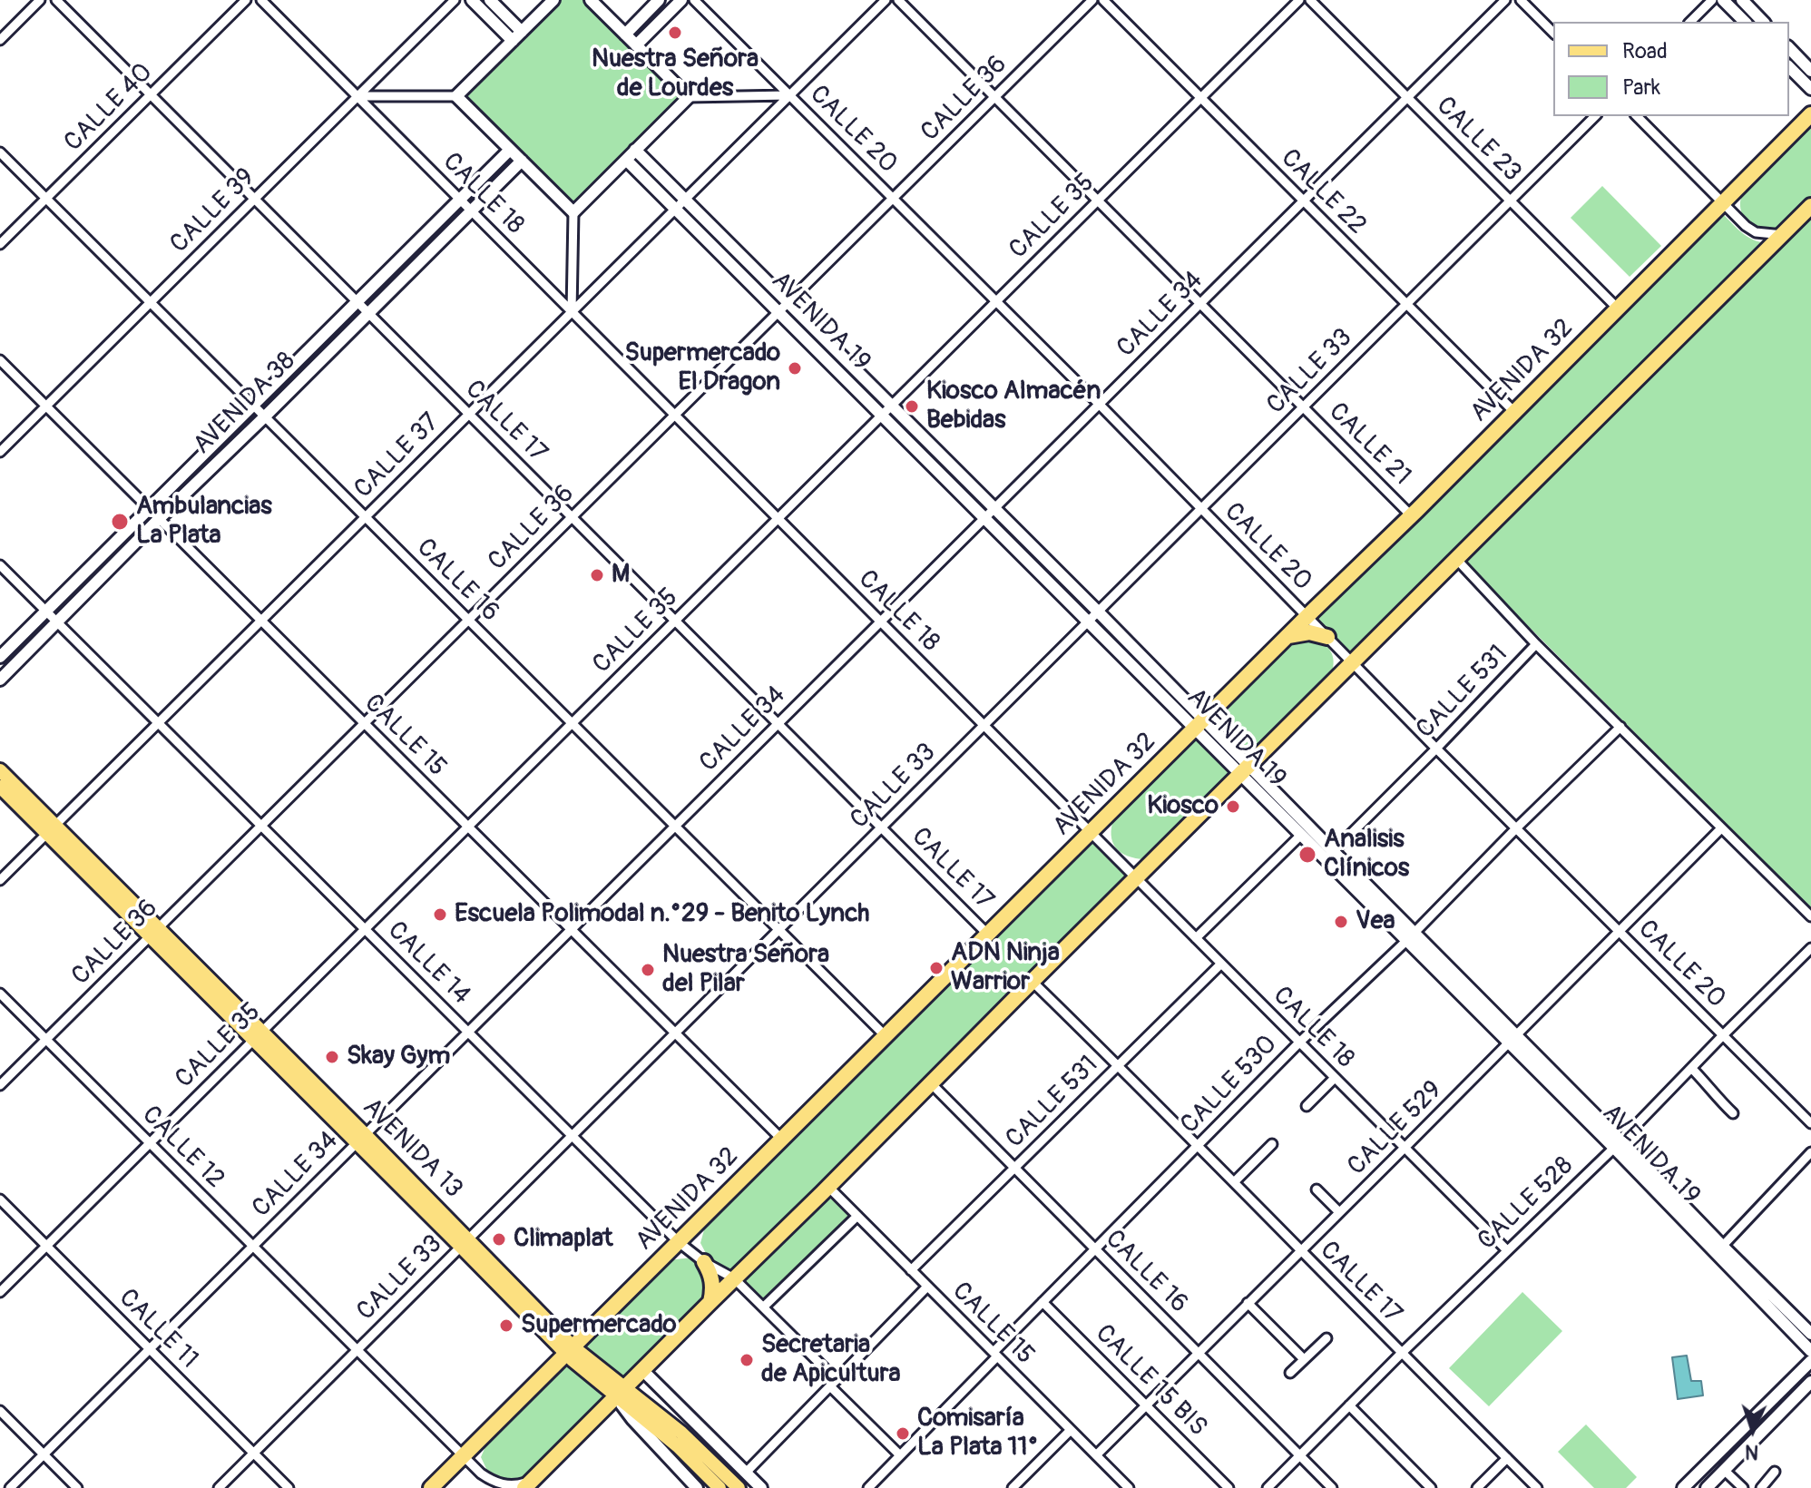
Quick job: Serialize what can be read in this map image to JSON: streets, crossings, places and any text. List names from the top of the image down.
{
  "streets": {
    "highway": ["AVENIDA 32"],
    "main road": ["AVENIDA 19", "AVENIDA 38", "AVENIDA 13"],
    "street": [
      "CALLE 36",
      "CALLE 40",
      "CALLE 20",
      "CALLE 23",
      "CALLE 22",
      "CALLE 18",
      "CALLE 39",
      "CALLE 35",
      "CALLE 34",
      "CALLE 33",
      "CALLE 17",
      "CALLE 21",
      "CALLE 37",
      "CALLE 16",
      "CALLE 531",
      "CALLE 15",
      "CALLE 14",
      "CALLE 530",
      "CALLE 529",
      "CALLE 12",
      "CALLE 528",
      "CALLE 11",
      "CALLE 15 BIS"
    ]
  },
  "crossings": [
    ["CALLE 36", "CALLE 20"],
    ["CALLE 36", "CALLE 18"],
    ["CALLE 36", "AVENIDA 19"],
    ["CALLE 36", "CALLE 17"],
    ["CALLE 36", "CALLE 21"],
    ["CALLE 36", "CALLE 16"],
    ["CALLE 36", "CALLE 15"],
    ["CALLE 36", "CALLE 14"],
    ["CALLE 36", "CALLE 12"],
    ["CALLE 36", "AVENIDA 13"],
    ["CALLE 40", "CALLE 17"],
    ["CALLE 40", "CALLE 16"],
    ["CALLE 20", "CALLE 35"],
    ["CALLE 20", "CALLE 34"],
    ["CALLE 20", "AVENIDA 32"],
    ["CALLE 20", "CALLE 33"],
    ["CALLE 20", "CALLE 37"],
    ["CALLE 20", "CALLE 531"],
    ["CALLE 20", "CALLE 530"],
    ["CALLE 20", "CALLE 529"],
    ["CALLE 20", "CALLE 528"],
    ["CALLE 23", "CALLE 34"],
    ["CALLE 23", "AVENIDA 32"],
    ["CALLE 23", "CALLE 33"],
    ["CALLE 22", "CALLE 35"],
    ["CALLE 22", "CALLE 34"],
    ["CALLE 22", "AVENIDA 32"],
    ["CALLE 22", "CALLE 33"],
    ["CALLE 18", "CALLE 39"],
    ["CALLE 18", "CALLE 35"],
    ["CALLE 18", "CALLE 34"],
    ["CALLE 18", "AVENIDA 32"],
    ["CALLE 18", "CALLE 33"],
    ["CALLE 18", "AVENIDA 38"],
    ["CALLE 18", "CALLE 37"],
    ["CALLE 18", "CALLE 531"],
    ["CALLE 18", "CALLE 530"],
    ["CALLE 18", "CALLE 529"],
    ["CALLE 18", "CALLE 528"],
    ["CALLE 39", "CALLE 17"],
    ["CALLE 39", "CALLE 16"],
    ["CALLE 39", "CALLE 15"],
    ["CALLE 35", "AVENIDA 19"],
    ["CALLE 35", "CALLE 17"],
    ["CALLE 35", "CALLE 21"],
    ["CALLE 35", "CALLE 16"],
    ["CALLE 35", "CALLE 15"],
    ["CALLE 35", "CALLE 14"],
    ["CALLE 35", "CALLE 12"],
    ["CALLE 35", "AVENIDA 13"],
    ["CALLE 35", "CALLE 11"],
    ["CALLE 34", "AVENIDA 19"],
    ["CALLE 34", "CALLE 17"],
    ["CALLE 34", "CALLE 21"],
    ["CALLE 34", "CALLE 16"],
    ["CALLE 34", "CALLE 15"],
    ["CALLE 34", "CALLE 14"],
    ["CALLE 34", "CALLE 12"],
    ["CALLE 34", "AVENIDA 13"],
    ["CALLE 34", "CALLE 11"],
    ["AVENIDA 19", "AVENIDA 32"],
    ["AVENIDA 19", "CALLE 33"],
    ["AVENIDA 19", "CALLE 37"],
    ["AVENIDA 19", "CALLE 531"],
    ["AVENIDA 19", "CALLE 530"],
    ["AVENIDA 19", "CALLE 529"],
    ["AVENIDA 19", "CALLE 528"],
    ["AVENIDA 32", "CALLE 17"],
    ["AVENIDA 32", "CALLE 21"],
    ["AVENIDA 32", "CALLE 16"],
    ["AVENIDA 32", "CALLE 15"],
    ["AVENIDA 32", "CALLE 14"],
    ["AVENIDA 32", "CALLE 12"],
    ["AVENIDA 32", "AVENIDA 13"],
    ["CALLE 33", "CALLE 17"],
    ["CALLE 33", "CALLE 21"],
    ["CALLE 33", "CALLE 16"],
    ["CALLE 33", "CALLE 15"],
    ["CALLE 33", "CALLE 14"],
    ["CALLE 33", "CALLE 12"],
    ["CALLE 33", "AVENIDA 13"],
    ["CALLE 33", "CALLE 11"],
    ["AVENIDA 38", "CALLE 17"],
    ["AVENIDA 38", "CALLE 16"],
    ["AVENIDA 38", "CALLE 15"],
    ["AVENIDA 38", "CALLE 14"],
    ["CALLE 17", "CALLE 37"],
    ["CALLE 17", "CALLE 531"],
    ["CALLE 17", "CALLE 530"],
    ["CALLE 17", "CALLE 529"],
    ["CALLE 17", "CALLE 528"],
    ["CALLE 37", "CALLE 16"],
    ["CALLE 37", "CALLE 15"],
    ["CALLE 37", "CALLE 14"],
    ["CALLE 37", "AVENIDA 13"],
    ["CALLE 16", "CALLE 531"],
    ["CALLE 16", "CALLE 530"],
    ["CALLE 16", "CALLE 529"],
    ["CALLE 16", "CALLE 528"],
    ["CALLE 531", "CALLE 15"],
    ["CALLE 15", "CALLE 530"],
    ["CALLE 15", "CALLE 529"],
    ["CALLE 14", "CALLE 530"],
    ["CALLE 530", "CALLE 15 BIS"],
    ["CALLE 529", "CALLE 15 BIS"]
  ],
  "places": [
    "Nuestra Señora de Lourdes",
    "Supermercado El Dragon",
    "Kiosco Almacén Bebidas",
    "Ambulancias La Plata",
    "M",
    "Kiosco",
    "Analisis Clínicos",
    "Escuela Polimodal n.°29 - Benito Lynch",
    "Vea",
    "ADN Ninja Warrior",
    "Nuestra Señora del Pilar",
    "Skay Gym",
    "Climaplat",
    "Supermercado",
    "Secretaria de Apicultura",
    "Comisaría La Plata 11°"
  ],
  "legend": ["Road", "Park"],
  "north": "bottom"
}
